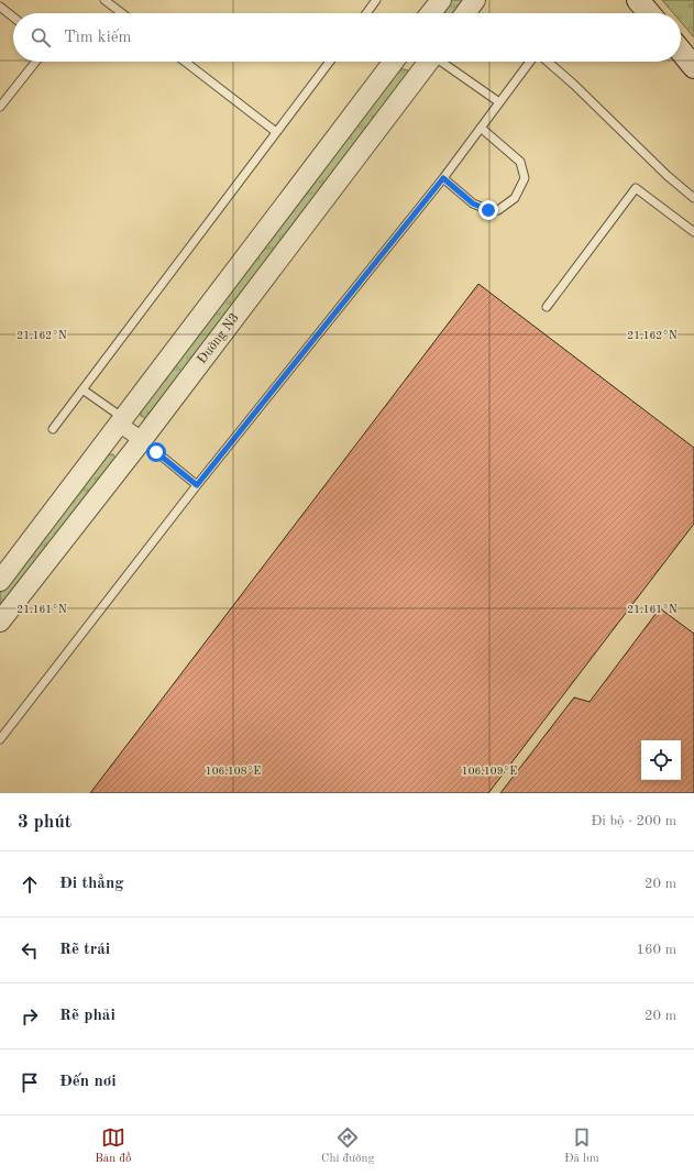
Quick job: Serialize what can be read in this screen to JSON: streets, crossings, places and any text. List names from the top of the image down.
{
  "streets": {
    "street": ["Đường N3"]
  },
  "page": {
    "search": "Tìm kiếm",
    "heading": ["3 phút", "Đi bộ · 200 m"],
    "list": [
      ["Đi thẳng", "20 m"],
      ["Rẽ trái", "160 m"],
      ["Rẽ phải", "20 m"],
      "Đến nơi"
    ],
    "nav": ["Bản đồ", "Chỉ đường", "Đã lưu"]
  },
  "coordinates": [
    "21.162°N",
    "21.161°N",
    "106.108°E",
    "106.109°E"
  ]
}
